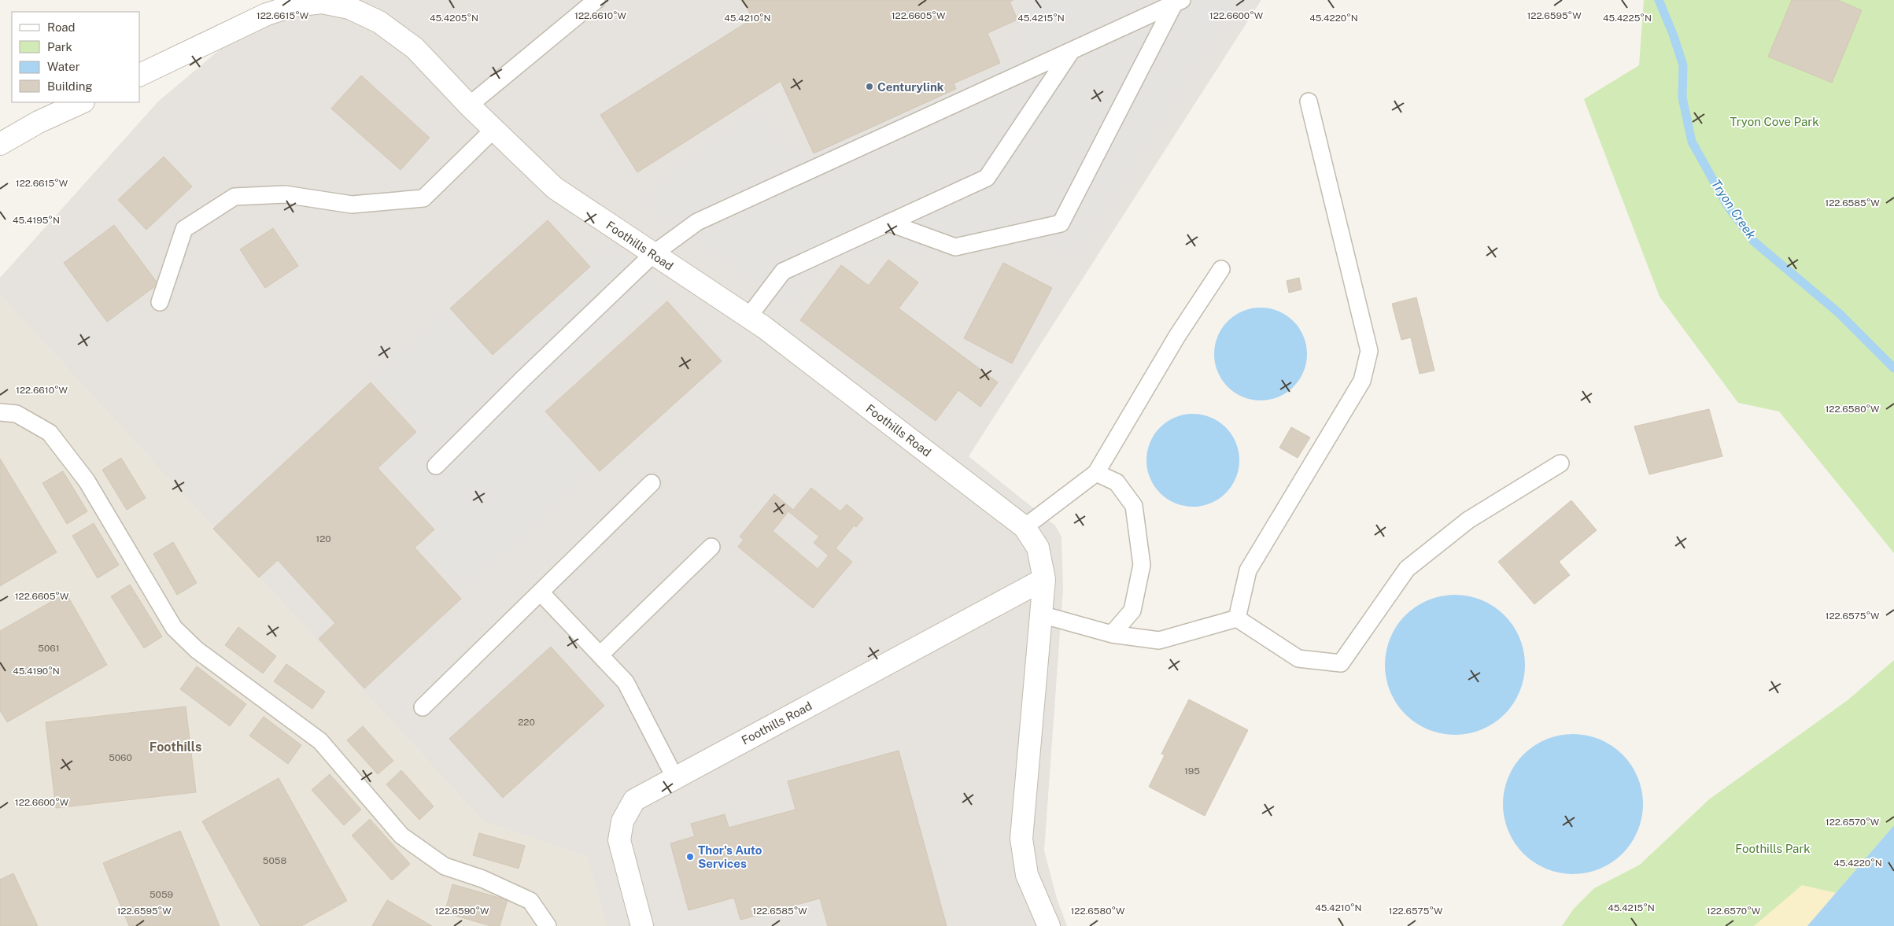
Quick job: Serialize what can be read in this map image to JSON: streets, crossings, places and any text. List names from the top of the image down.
{
  "streets": {
    "street": ["Foothills Road"]
  },
  "districts": ["Foothills"],
  "water": ["Tryon Creek"],
  "parks": ["Tryon Cove Park", "Foothills Park"],
  "places": ["Centurylink", "Thor's Auto Services"],
  "house_numbers": [
    "120",
    "5061",
    "220",
    "5060",
    "195",
    "5058",
    "5059"
  ],
  "legend": [
    "Road",
    "Park",
    "Water",
    "Building"
  ],
  "coordinates": [
    "122.6615°W",
    "122.6610°W",
    "122.6605°W",
    "122.6600°W",
    "122.6595°W",
    "45.4205°N",
    "45.4210°N",
    "45.4215°N",
    "45.4220°N",
    "45.4225°N",
    "122.6585°W",
    "45.4195°N",
    "122.6580°W",
    "122.6575°W",
    "45.4190°N",
    "122.6570°W",
    "122.6590°W"
  ]
}
